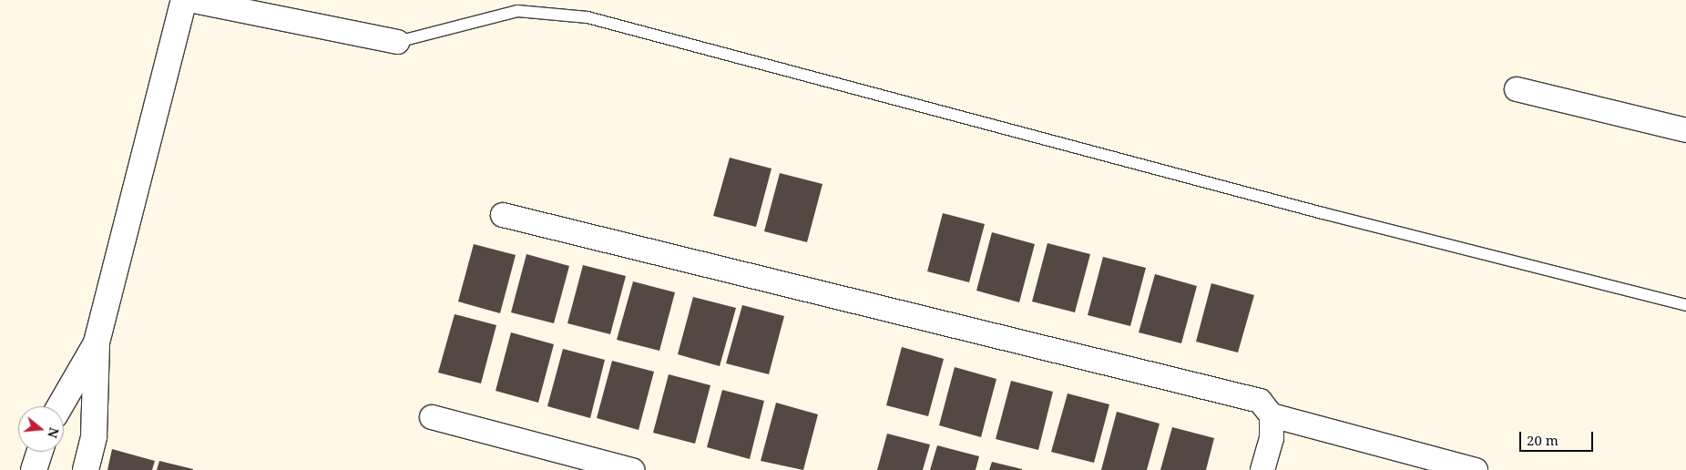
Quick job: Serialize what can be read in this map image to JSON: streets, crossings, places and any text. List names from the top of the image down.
{
  "scale_bar": "20 m",
  "north": "right"
}
